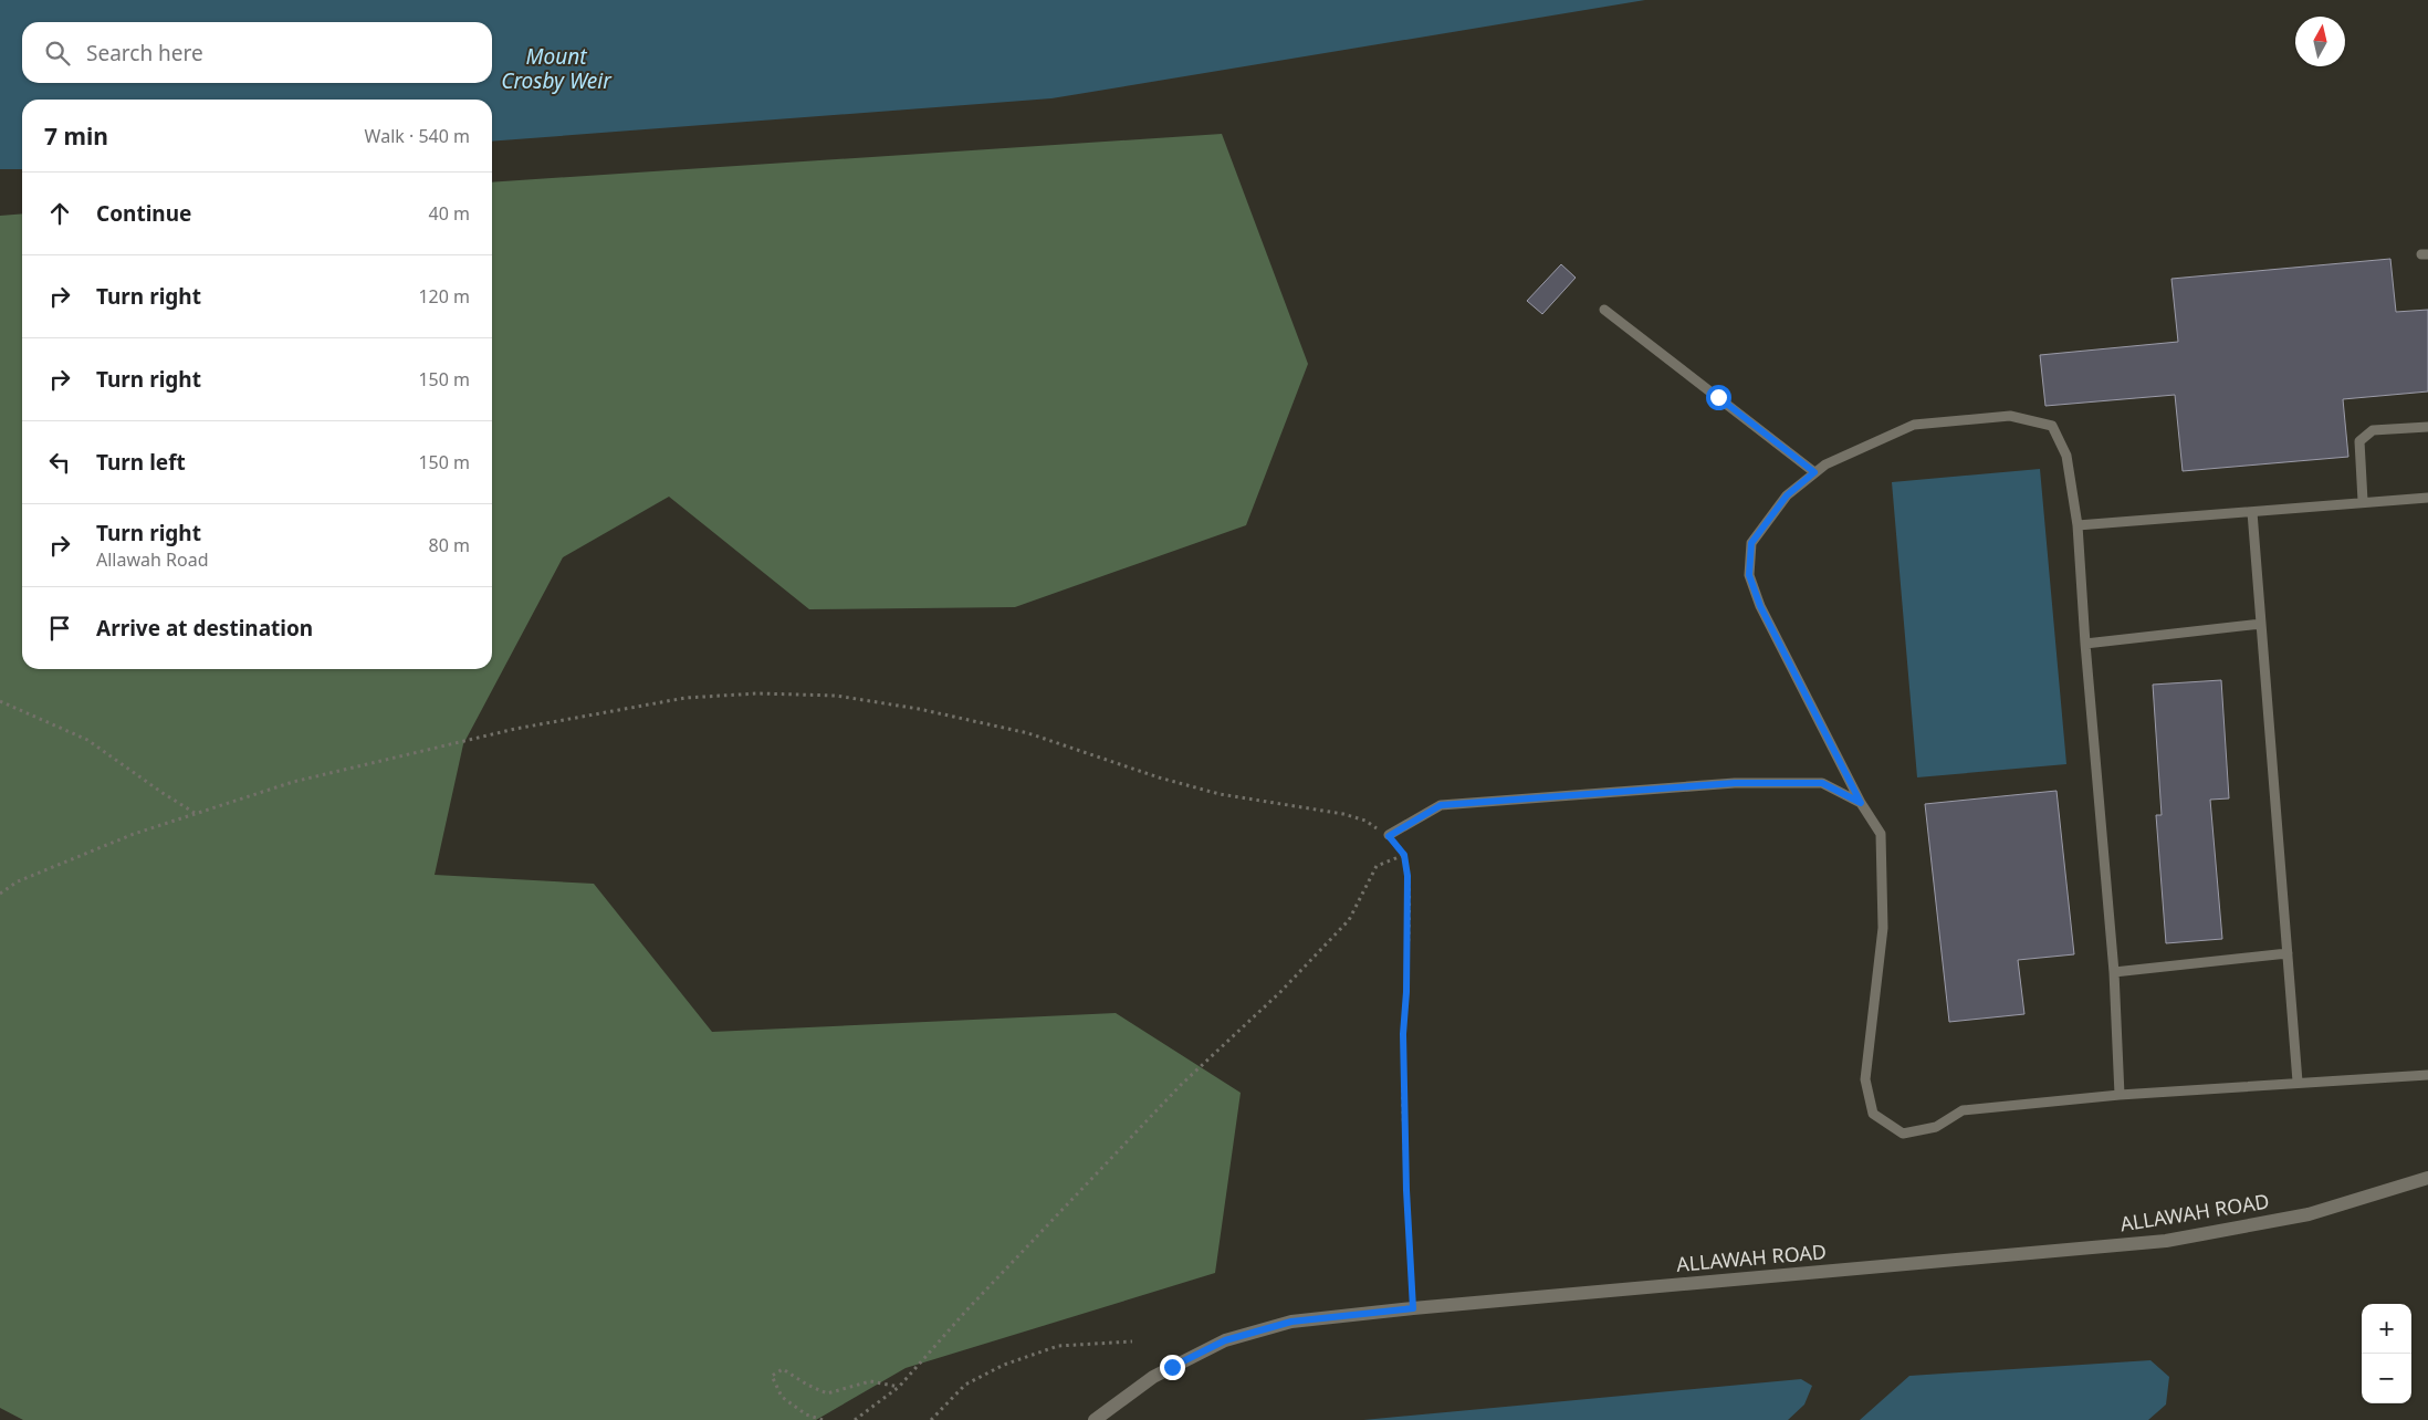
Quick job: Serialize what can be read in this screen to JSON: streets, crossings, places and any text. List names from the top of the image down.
{
  "streets": {
    "street": ["ALLAWAH ROAD"]
  },
  "water": ["Mount Crosby Weir"],
  "north": "top",
  "page": {
    "search": "Search here",
    "heading": ["7 min", "Walk · 540 m"],
    "list": [
      ["Continue", "40 m"],
      ["Turn right", "120 m"],
      ["Turn right", "150 m"],
      ["Turn left", "150 m"],
      ["Turn right", "Allawah Road", "80 m"],
      "Arrive at destination"
    ],
    "map_buttons": ["+", "−"]
  }
}
